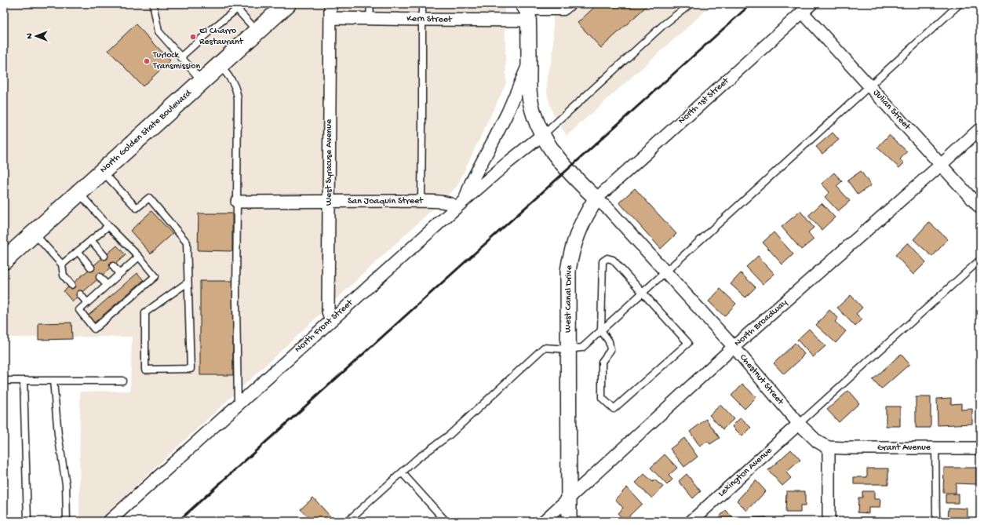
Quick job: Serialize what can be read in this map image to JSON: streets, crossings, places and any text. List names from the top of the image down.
{
  "streets": {
    "main road": ["North Golden State Boulevard"],
    "street": [
      "Kern Street",
      "North 1st Street",
      "Julian Street",
      "West Syracuse Avenue",
      "San Joaquin Street",
      "West Canal Drive",
      "North Broadway",
      "North Front Street",
      "Chestnut Street",
      "Grant Avenue",
      "Lexington Avenue"
    ]
  },
  "crossings": [
    ["Kern Street", "West Syracuse Avenue"],
    ["North 1st Street", "Julian Street"],
    ["North 1st Street", "West Canal Drive"],
    ["North 1st Street", "Chestnut Street"],
    ["Julian Street", "North Broadway"],
    ["West Syracuse Avenue", "San Joaquin Street"],
    ["West Syracuse Avenue", "North Front Street"],
    ["San Joaquin Street", "North Front Street"],
    ["West Canal Drive", "North Broadway"],
    ["West Canal Drive", "Chestnut Street"],
    ["North Broadway", "Chestnut Street"],
    ["Chestnut Street", "Grant Avenue"],
    ["Chestnut Street", "Lexington Avenue"]
  ],
  "places": ["El Charro Restaurant", "Turlock Transmission"],
  "north": "left"
}
